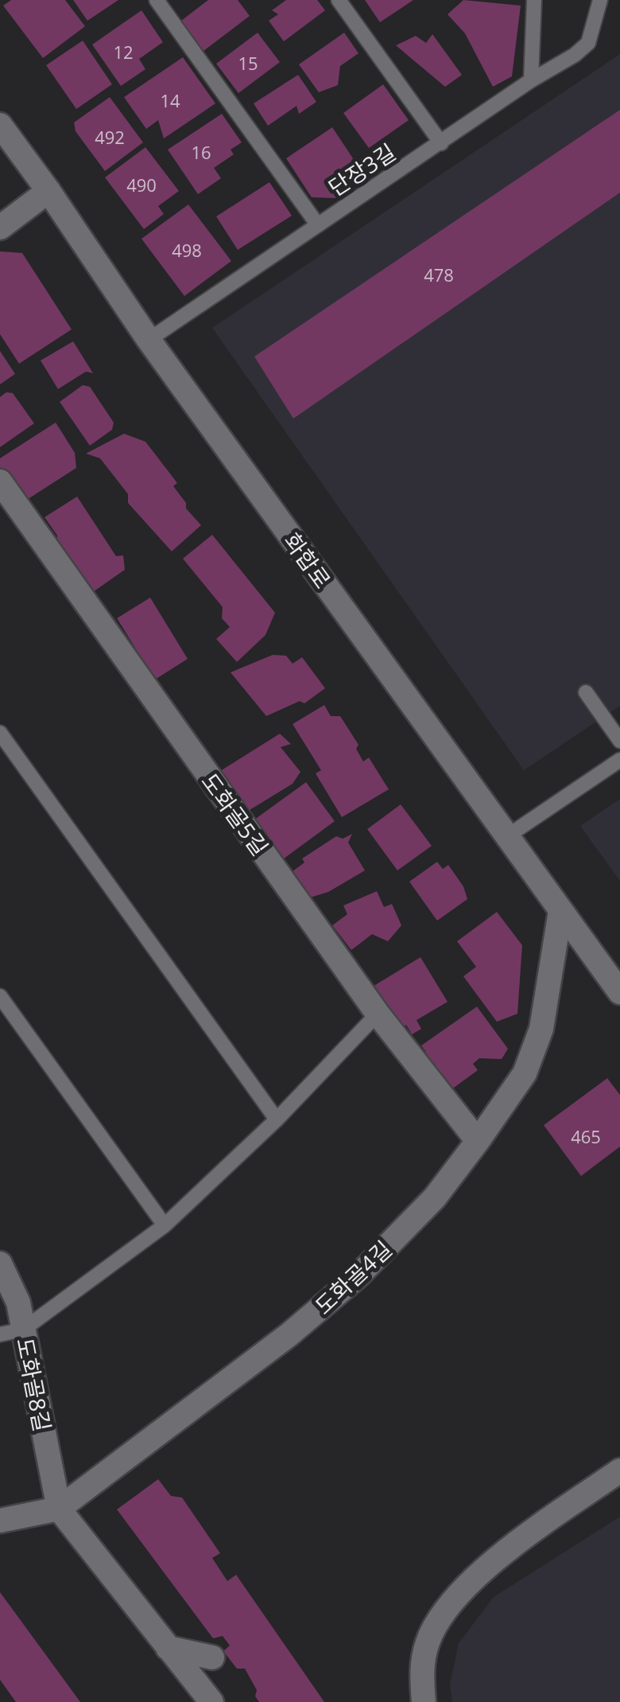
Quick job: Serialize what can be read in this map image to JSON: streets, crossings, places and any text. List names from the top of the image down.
{
  "streets": {
    "street": [
      "화합로",
      "도화골5길",
      "도화골4길",
      "도화골8길"
    ],
    "lane": ["단장3길"]
  },
  "crossings": [
    ["단장3길", "화합로"],
    ["화합로", "도화골4길"],
    ["도화골5길", "도화골4길"],
    ["도화골4길", "도화골8길"]
  ],
  "house_numbers": [
    "12",
    "15",
    "14",
    "492",
    "16",
    "490",
    "498",
    "478",
    "465"
  ]
}
